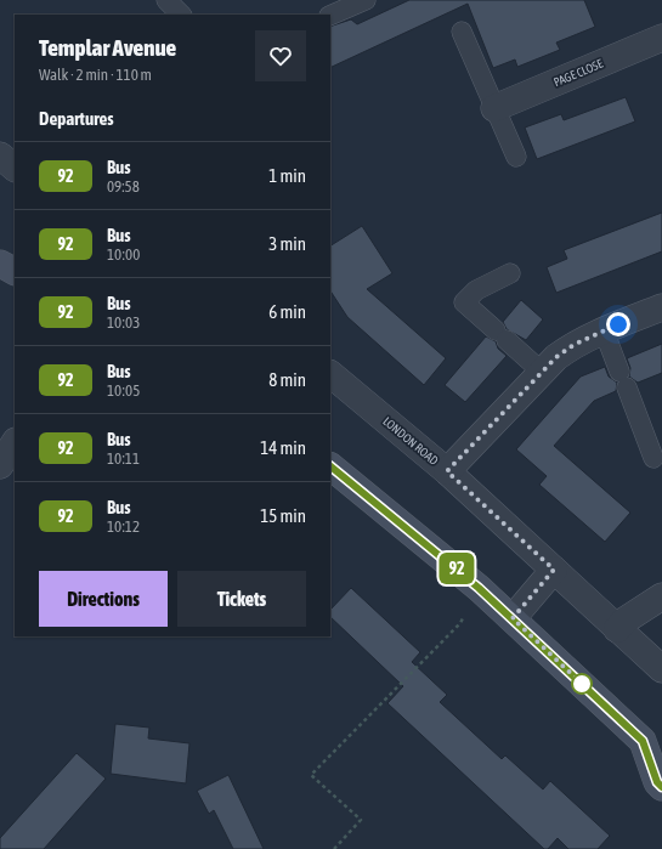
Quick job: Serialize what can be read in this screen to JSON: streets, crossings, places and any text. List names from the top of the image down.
{
  "streets": {
    "street": ["PAGE CLOSE", "LONDON ROAD"]
  },
  "lines": ["bus line 92"],
  "page": {
    "on_map": "92",
    "heading": [
      ["Templar Avenue", "Walk · 2 min · 110 m"],
      "Departures"
    ],
    "list": [
      {
        "mark": "92",
        "name": "Bus",
        "note": "09:58",
        "value": "1 min"
      },
      {
        "mark": "92",
        "name": "Bus",
        "note": "10:00",
        "value": "3 min"
      },
      {
        "mark": "92",
        "name": "Bus",
        "note": "10:03",
        "value": "6 min"
      },
      {
        "mark": "92",
        "name": "Bus",
        "note": "10:05",
        "value": "8 min"
      },
      {
        "mark": "92",
        "name": "Bus",
        "note": "10:11",
        "value": "14 min"
      },
      {
        "mark": "92",
        "name": "Bus",
        "note": "10:12",
        "value": "15 min"
      }
    ],
    "buttons": ["Directions", "Tickets"]
  }
}
